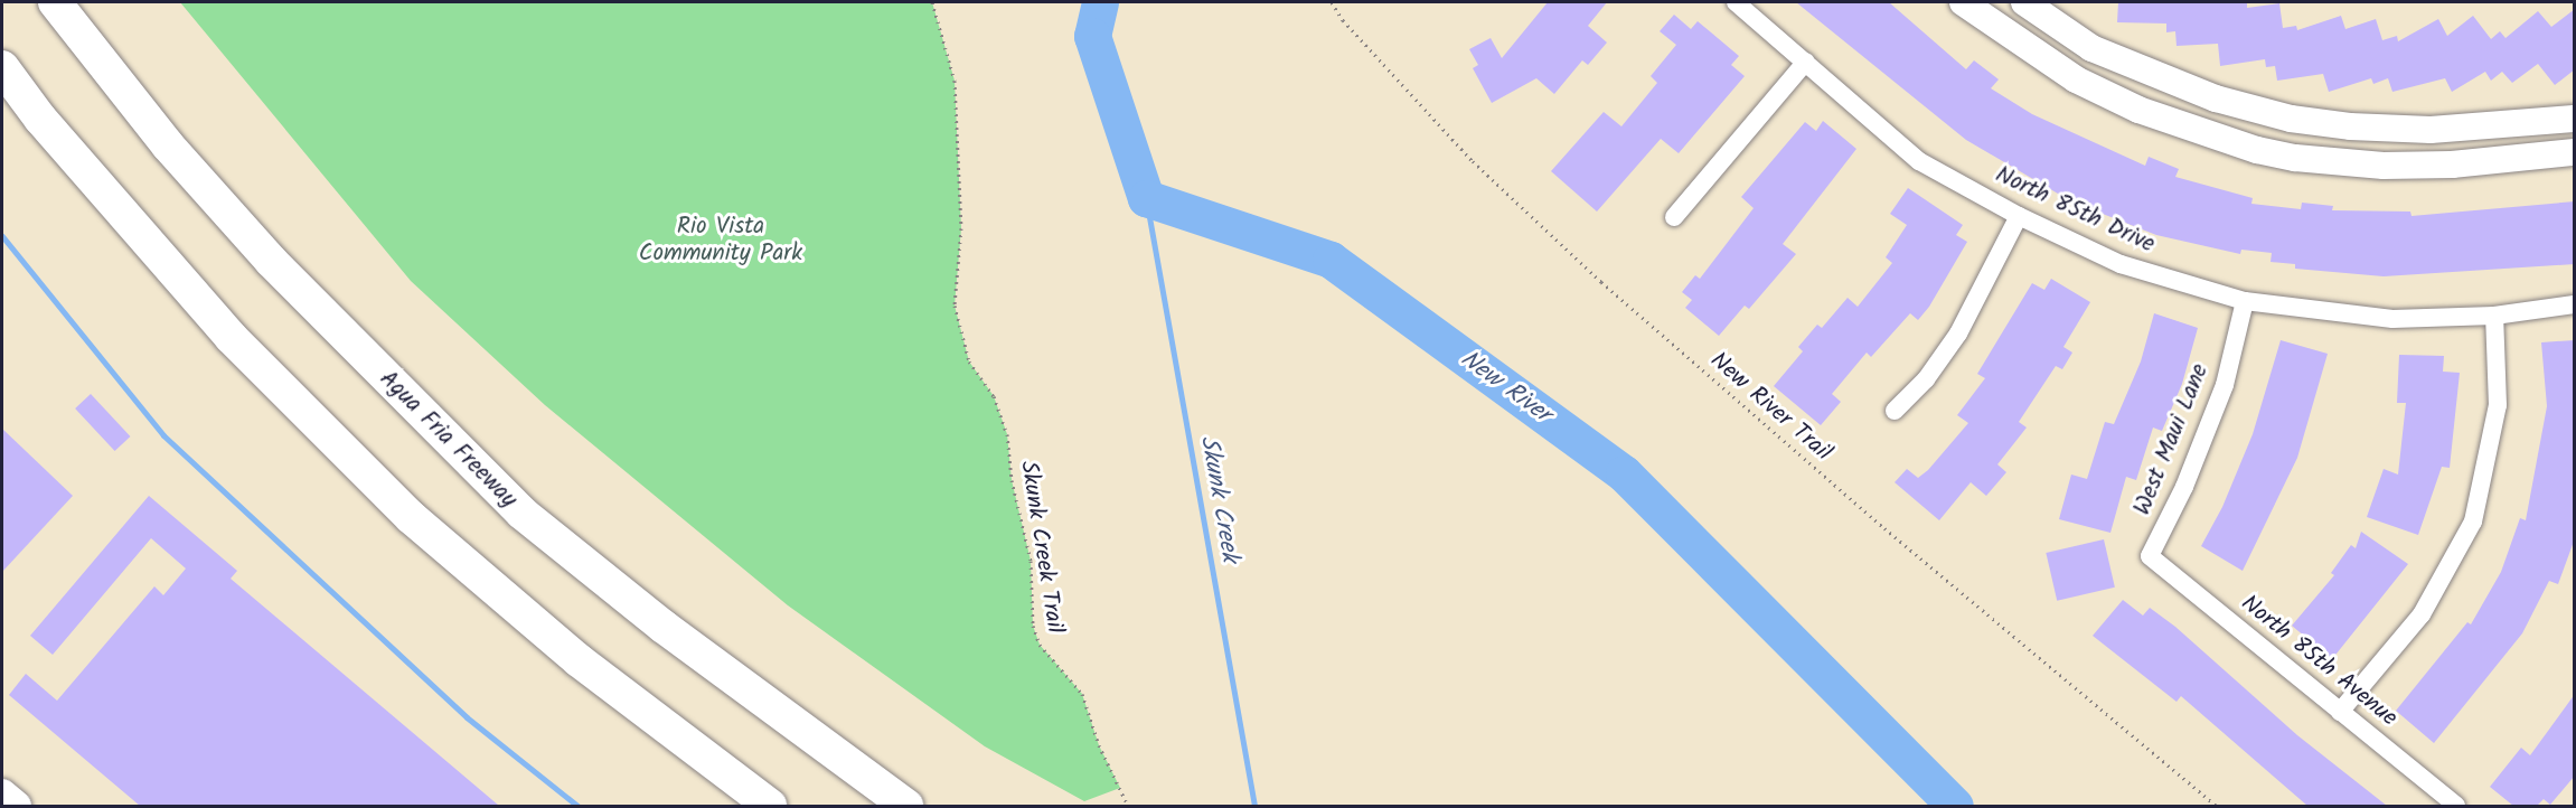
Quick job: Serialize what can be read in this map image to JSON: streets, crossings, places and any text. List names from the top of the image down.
{
  "streets": {
    "highway": ["Agua Fria Freeway"],
    "street": ["North 85th Drive", "West Maui Lane", "North 85th Avenue"],
    "path": ["New River Trail", "Skunk Creek Trail"]
  },
  "crossings": [
    ["North 85th Drive", "West Maui Lane"],
    ["West Maui Lane", "North 85th Avenue"]
  ],
  "water": ["New River", "Skunk Creek"],
  "parks": ["Rio Vista Community Park"]
}
